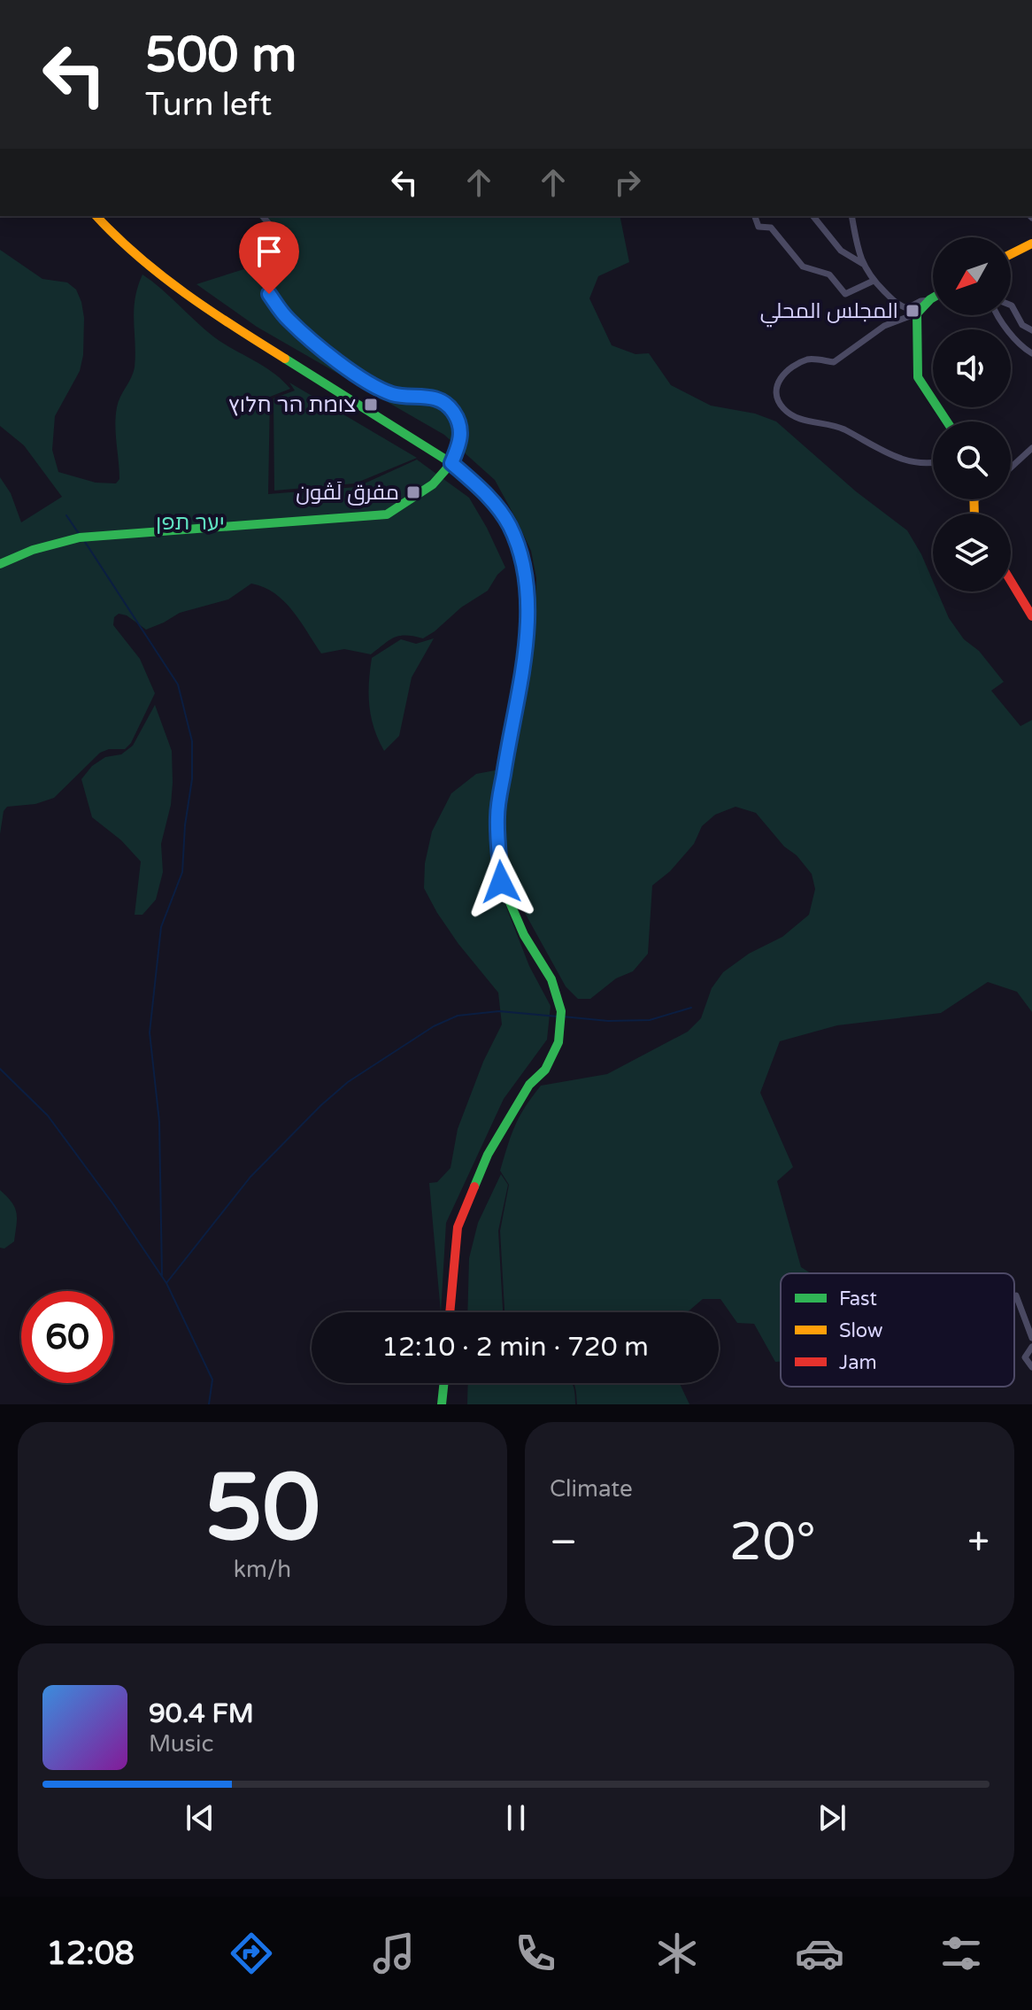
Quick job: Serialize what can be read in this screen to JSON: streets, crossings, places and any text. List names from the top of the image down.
{
  "parks": ["יער תפן"],
  "places": {
    "transit": ["المجلس المحلي", "צומת הר חלוץ", "مفرق لَڤون"]
  },
  "legend": ["Fast", "Slow", "Jam"],
  "north": "bottom left",
  "page": {
    "turn": ["500 m", "Turn left"],
    "limit": "60",
    "trip": "12:10 · 2 min · 720 m",
    "tile": [
      ["50", "km/h"],
      "Climate"
    ],
    "heat": ["−", "20°", "+"],
    "song": ["90.4 FM", "Music"],
    "tabs": "12:08"
  }
}
